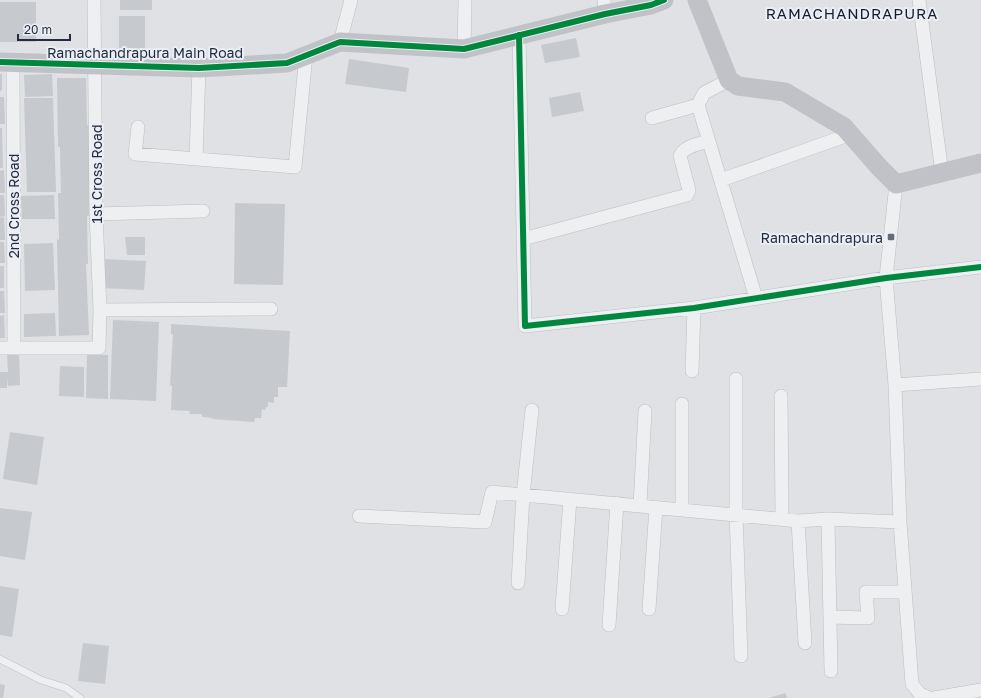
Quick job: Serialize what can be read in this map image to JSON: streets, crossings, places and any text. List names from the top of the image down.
{
  "streets": {
    "street": ["Ramachandrapura Main Road", "1st Cross Road", "2nd Cross Road"]
  },
  "crossings": [
    ["Ramachandrapura Main Road", "1st Cross Road"],
    ["Ramachandrapura Main Road", "2nd Cross Road"],
    ["1st Cross Road", "2nd Cross Road"]
  ],
  "districts": ["RAMACHANDRAPURA"],
  "places": {
    "transit": ["Ramachandrapura"]
  },
  "scale_bar": "20 m"
}
